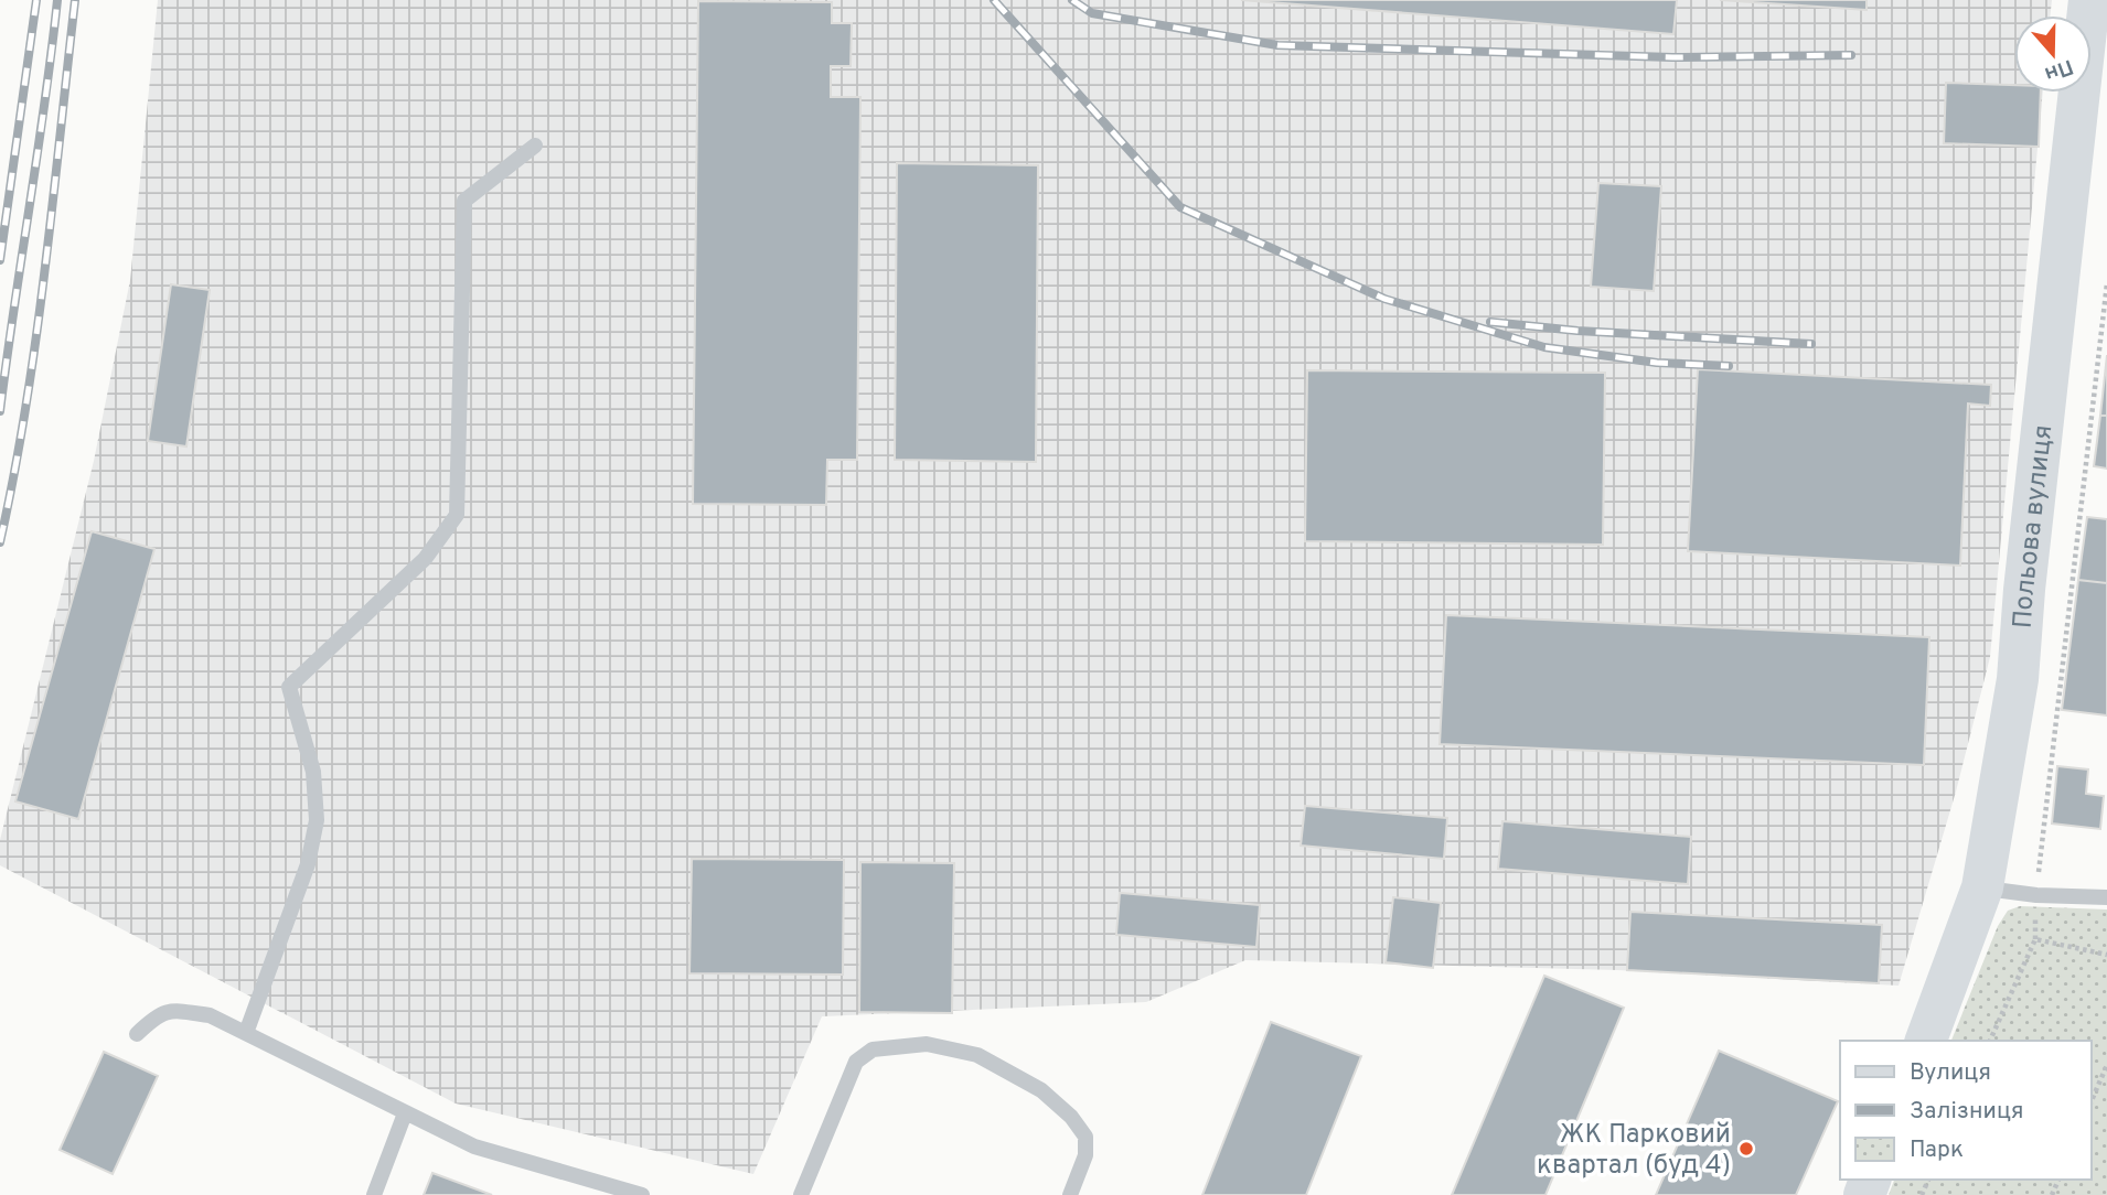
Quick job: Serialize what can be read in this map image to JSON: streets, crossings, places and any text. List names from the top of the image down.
{
  "streets": {
    "main road": ["Польова вулиця"]
  },
  "places": ["ЖК Парковий квартал (буд 4)"],
  "legend": ["Вулиця", "Залізниця", "Парк"],
  "north": "bottom"
}
